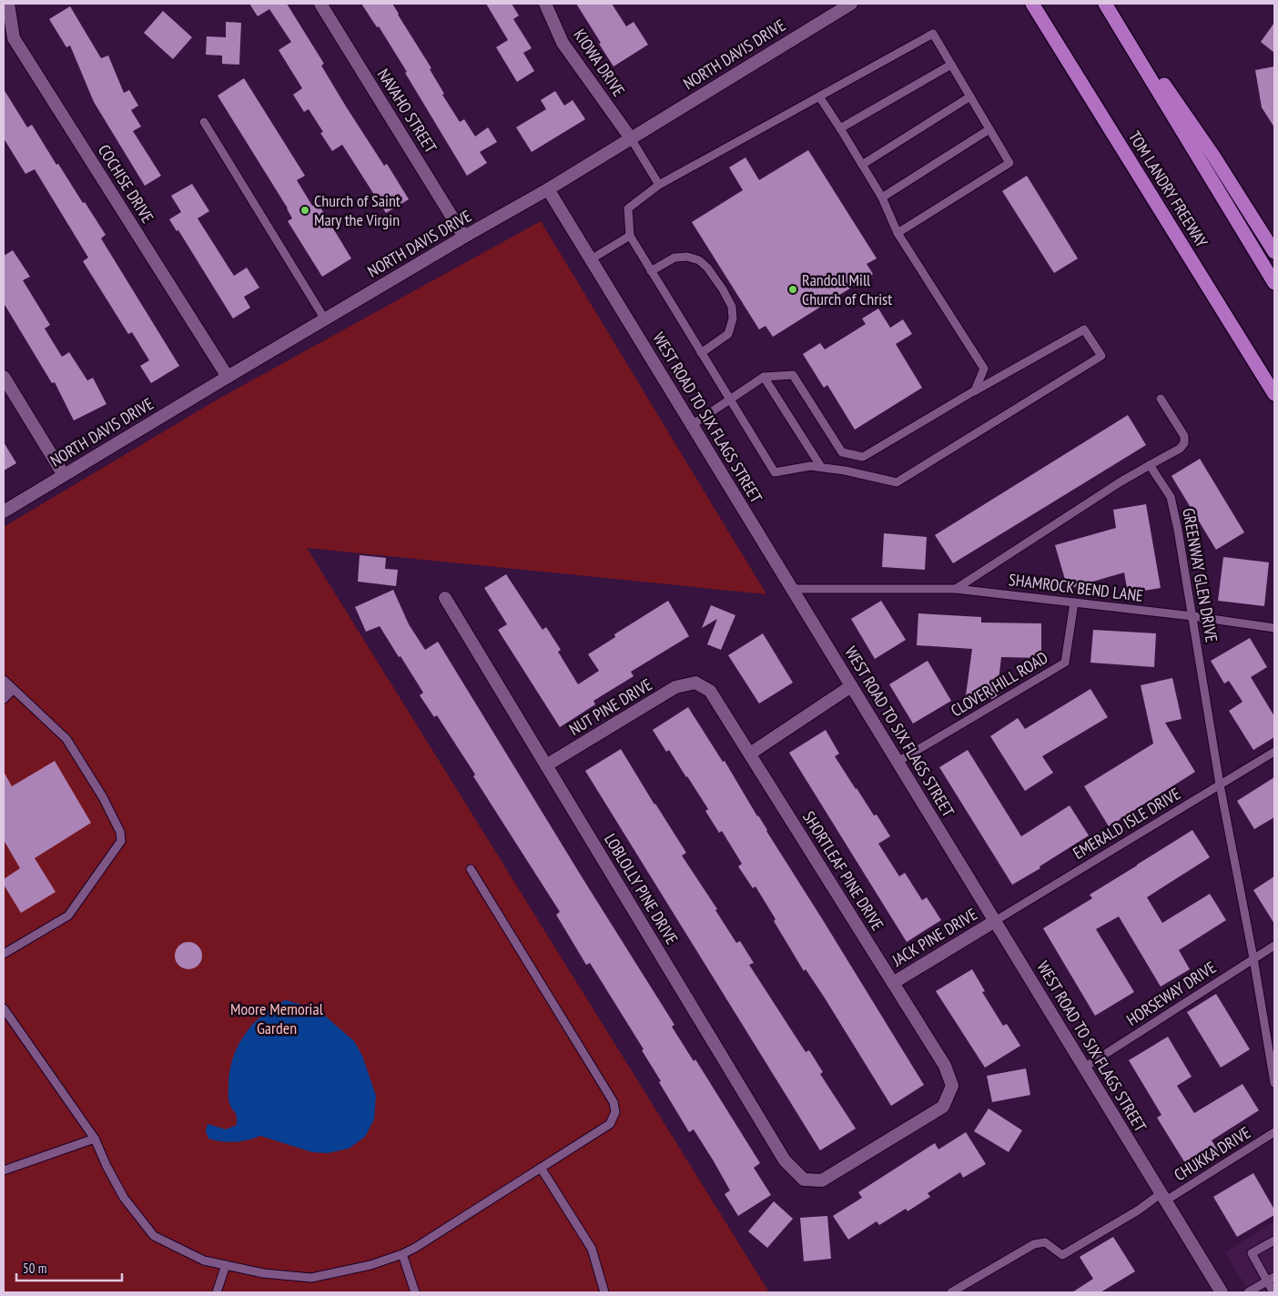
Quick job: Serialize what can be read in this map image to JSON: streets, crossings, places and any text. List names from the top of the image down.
{
  "streets": {
    "highway": ["TOM LANDRY FREEWAY"],
    "street": [
      "NORTH DAVIS DRIVE",
      "KIOWA DRIVE",
      "NAVAHO STREET",
      "COCHISE DRIVE",
      "WEST ROAD TO SIX FLAGS STREET",
      "NUT PINE DRIVE",
      "SHORTLEAF PINE DRIVE",
      "LOBLOLLY PINE DRIVE",
      "JACK PINE DRIVE"
    ],
    "lane": [
      "GREENWAY GLEN DRIVE",
      "SHAMROCK BEND LANE",
      "CLOVER HILL ROAD",
      "EMERALD ISLE DRIVE",
      "HORSEWAY DRIVE",
      "CHUKKA DRIVE"
    ]
  },
  "crossings": [
    ["NORTH DAVIS DRIVE", "KIOWA DRIVE"],
    ["NORTH DAVIS DRIVE", "NAVAHO STREET"],
    ["NORTH DAVIS DRIVE", "COCHISE DRIVE"],
    ["NORTH DAVIS DRIVE", "WEST ROAD TO SIX FLAGS STREET"],
    ["WEST ROAD TO SIX FLAGS STREET", "CLOVER HILL ROAD"],
    ["WEST ROAD TO SIX FLAGS STREET", "EMERALD ISLE DRIVE"],
    ["WEST ROAD TO SIX FLAGS STREET", "JACK PINE DRIVE"],
    ["WEST ROAD TO SIX FLAGS STREET", "HORSEWAY DRIVE"],
    ["WEST ROAD TO SIX FLAGS STREET", "CHUKKA DRIVE"],
    ["GREENWAY GLEN DRIVE", "SHAMROCK BEND LANE"],
    ["GREENWAY GLEN DRIVE", "EMERALD ISLE DRIVE"],
    ["GREENWAY GLEN DRIVE", "HORSEWAY DRIVE"],
    ["SHAMROCK BEND LANE", "CLOVER HILL ROAD"],
    ["NUT PINE DRIVE", "SHORTLEAF PINE DRIVE"],
    ["NUT PINE DRIVE", "LOBLOLLY PINE DRIVE"],
    ["EMERALD ISLE DRIVE", "JACK PINE DRIVE"],
    ["SHORTLEAF PINE DRIVE", "LOBLOLLY PINE DRIVE"],
    ["SHORTLEAF PINE DRIVE", "JACK PINE DRIVE"]
  ],
  "parks": ["Moore Memorial Garden"],
  "places": ["Church of Saint Mary the Virgin", "Randoll Mill Church of Christ"],
  "scale_bar": "50 m"
}
